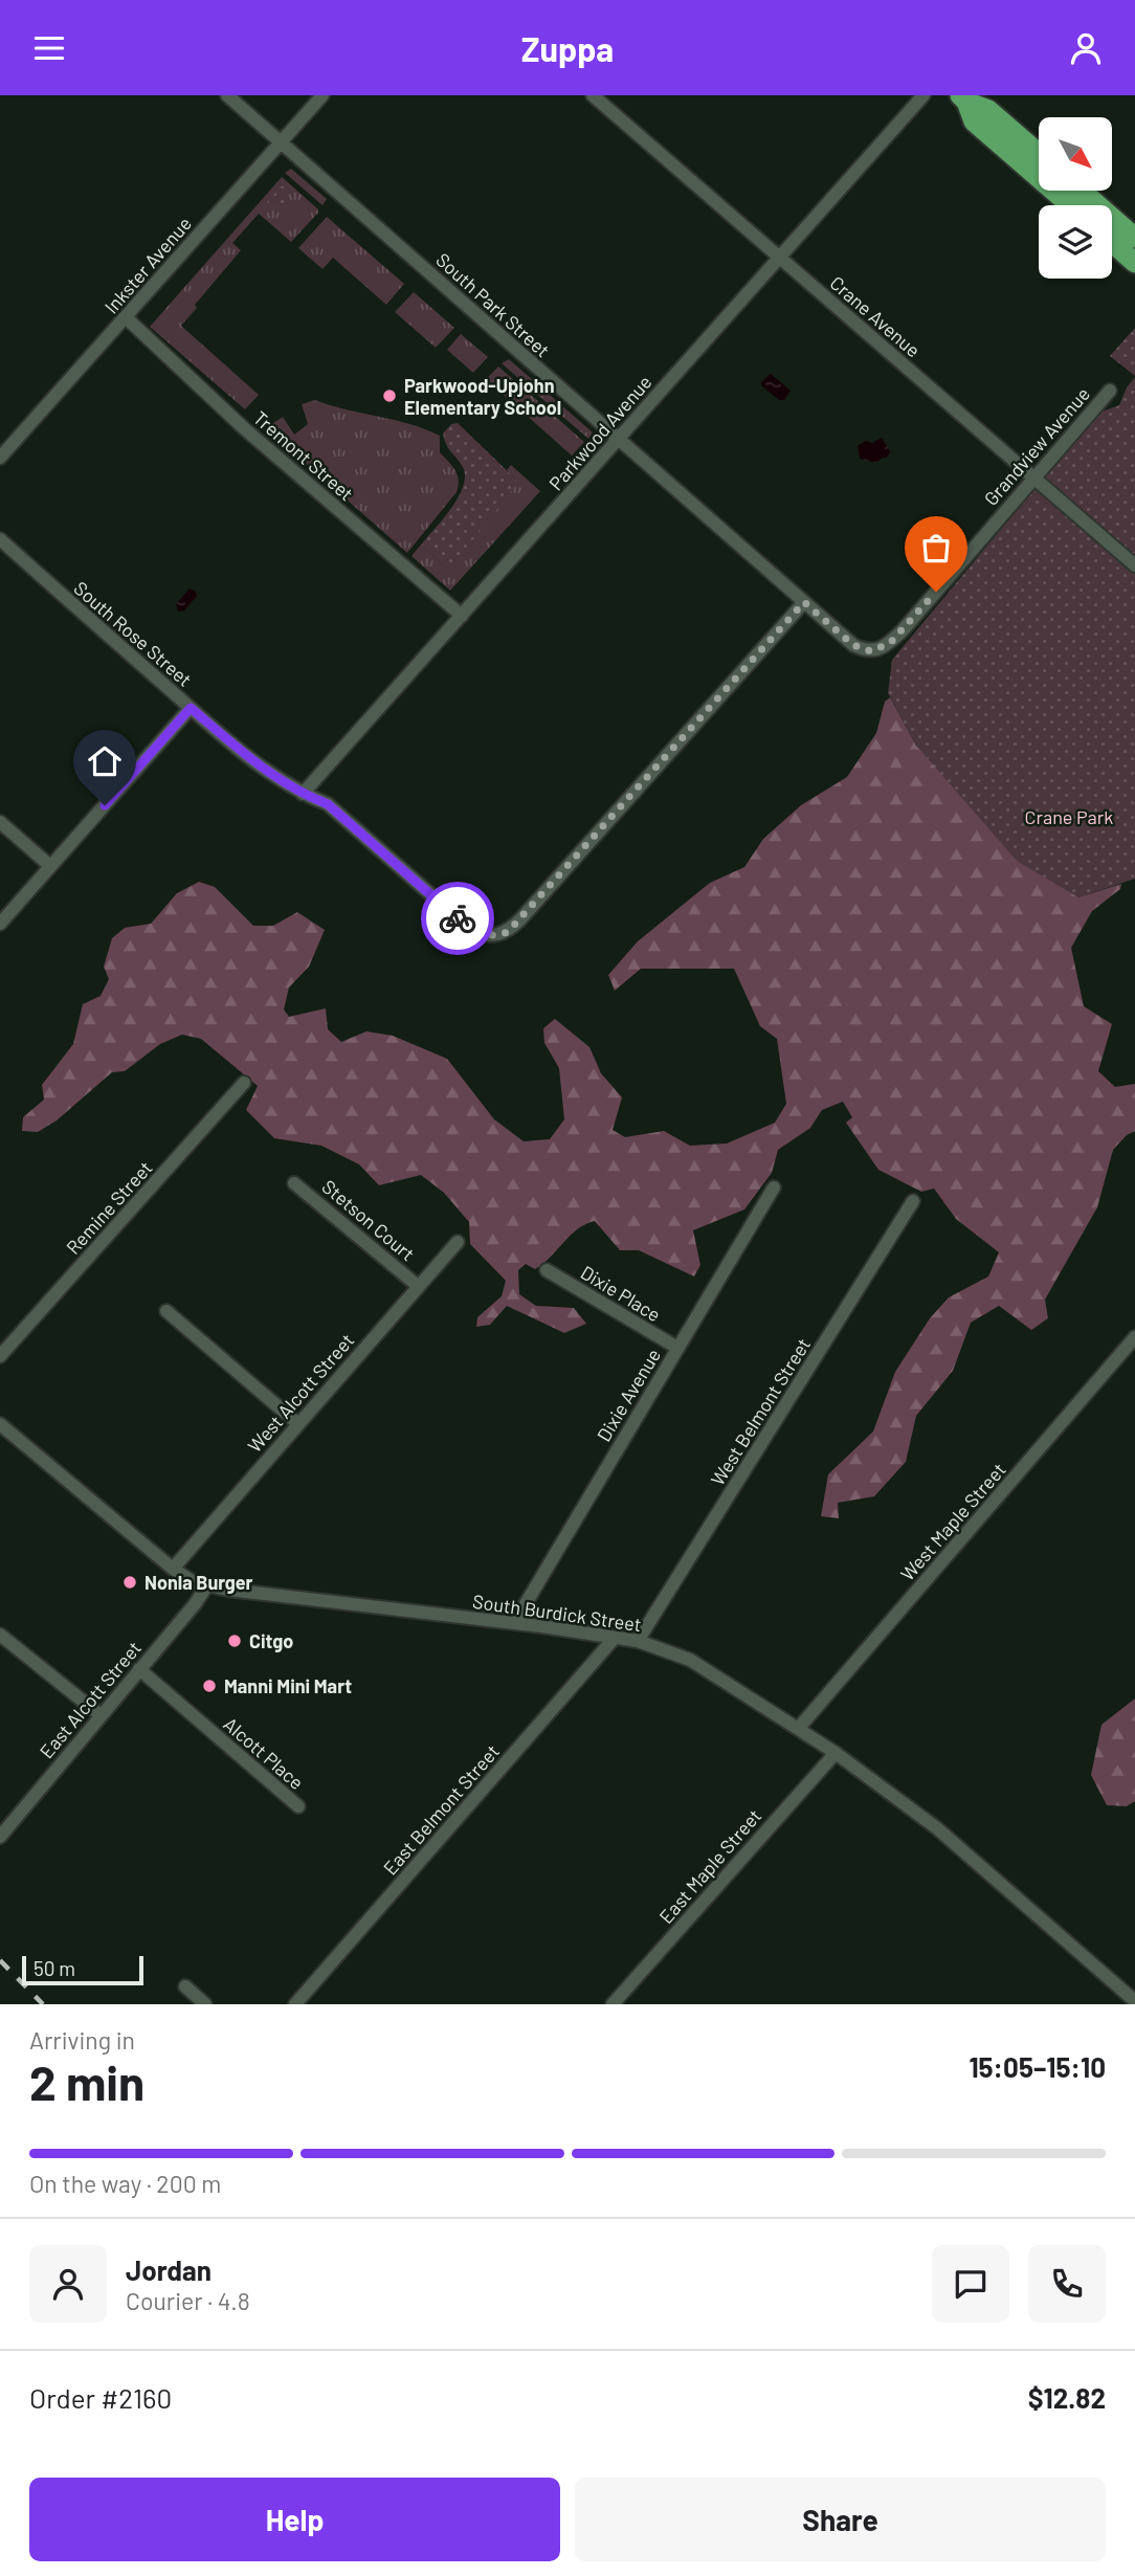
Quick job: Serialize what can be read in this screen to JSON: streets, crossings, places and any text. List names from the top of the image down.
{
  "streets": {
    "street": [
      "Inkster Avenue",
      "South Park Street",
      "Crane Avenue",
      "Parkwood Avenue",
      "Grandview Avenue",
      "Tremont Street",
      "South Rose Street",
      "Remine Street",
      "Stetson Court",
      "Dixie Place",
      "West Alcott Street",
      "Dixie Avenue",
      "West Belmont Street",
      "West Maple Street",
      "South Burdick Street",
      "East Alcott Street",
      "Alcott Place",
      "East Belmont Street",
      "East Maple Street"
    ]
  },
  "crossings": [
    ["Inkster Avenue", "South Park Street"],
    ["Inkster Avenue", "Tremont Street"],
    ["South Park Street", "Parkwood Avenue"],
    ["South Park Street", "Grandview Avenue"],
    ["South Park Street", "South Rose Street"],
    ["Crane Avenue", "Parkwood Avenue"],
    ["Crane Avenue", "Grandview Avenue"],
    ["Parkwood Avenue", "Tremont Street"],
    ["Parkwood Avenue", "South Rose Street"],
    ["Stetson Court", "West Alcott Street"],
    ["Dixie Place", "Dixie Avenue"],
    ["West Alcott Street", "South Burdick Street"],
    ["Dixie Avenue", "South Burdick Street"],
    ["West Belmont Street", "South Burdick Street"],
    ["West Maple Street", "South Burdick Street"],
    ["South Burdick Street", "East Alcott Street"],
    ["South Burdick Street", "East Belmont Street"],
    ["South Burdick Street", "East Maple Street"],
    ["East Alcott Street", "Alcott Place"]
  ],
  "parks": ["Crane Park"],
  "places": [
    "Parkwood-Upjohn Elementary School",
    "Nonla Burger",
    "Citgo",
    "Manni Mini Mart"
  ],
  "scale_bar": "50 m",
  "north": "bottom right",
  "page": {
    "header": "Zuppa",
    "scale": "50 m",
    "heading": ["2 min", "Arriving in", "15:05–15:10"],
    "panel": [
      "Jordan",
      "Courier · 4.8",
      "Order #2160",
      "$12.82"
    ],
    "bar": "On the way · 200 m",
    "buttons": ["Help", "Share"]
  }
}
